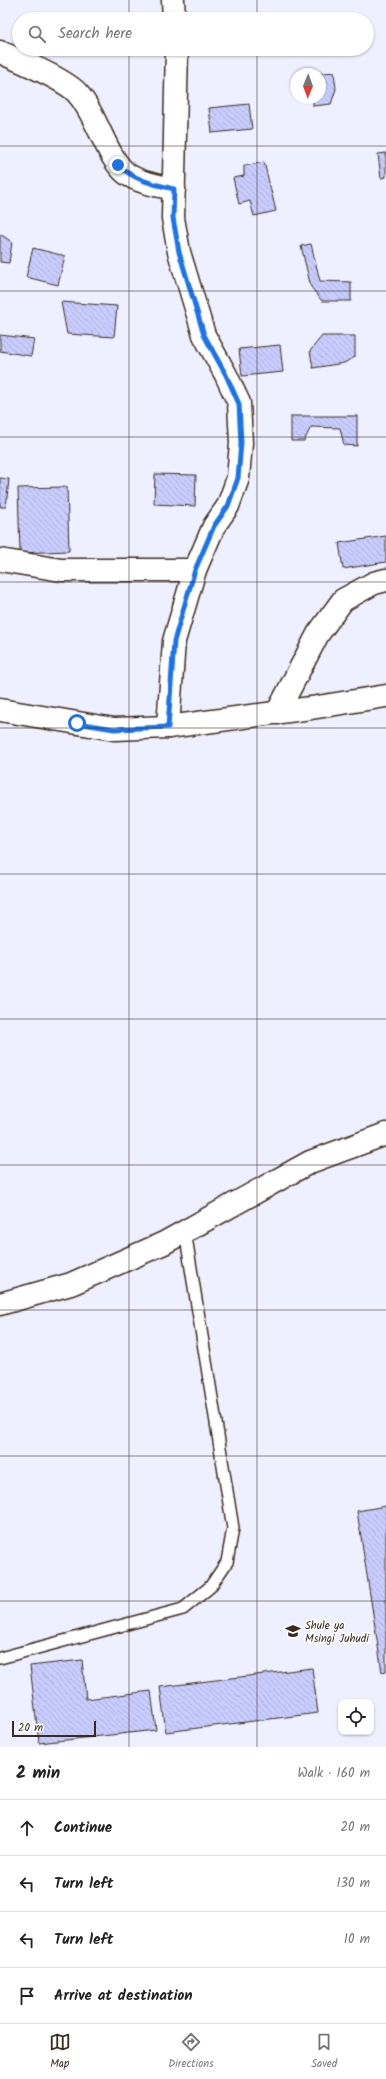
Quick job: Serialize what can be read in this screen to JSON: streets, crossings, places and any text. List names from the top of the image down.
{
  "places": {
    "school or university": ["Shule ya Msingi Juhudi"]
  },
  "scale_bar": "20 m",
  "north": "bottom",
  "page": {
    "search": "Search here",
    "scale": "20 m",
    "heading": ["2 min", "Walk · 160 m"],
    "list": [
      ["Continue", "20 m"],
      ["Turn left", "130 m"],
      ["Turn left", "10 m"],
      "Arrive at destination"
    ],
    "nav": ["Map", "Directions", "Saved"]
  }
}
